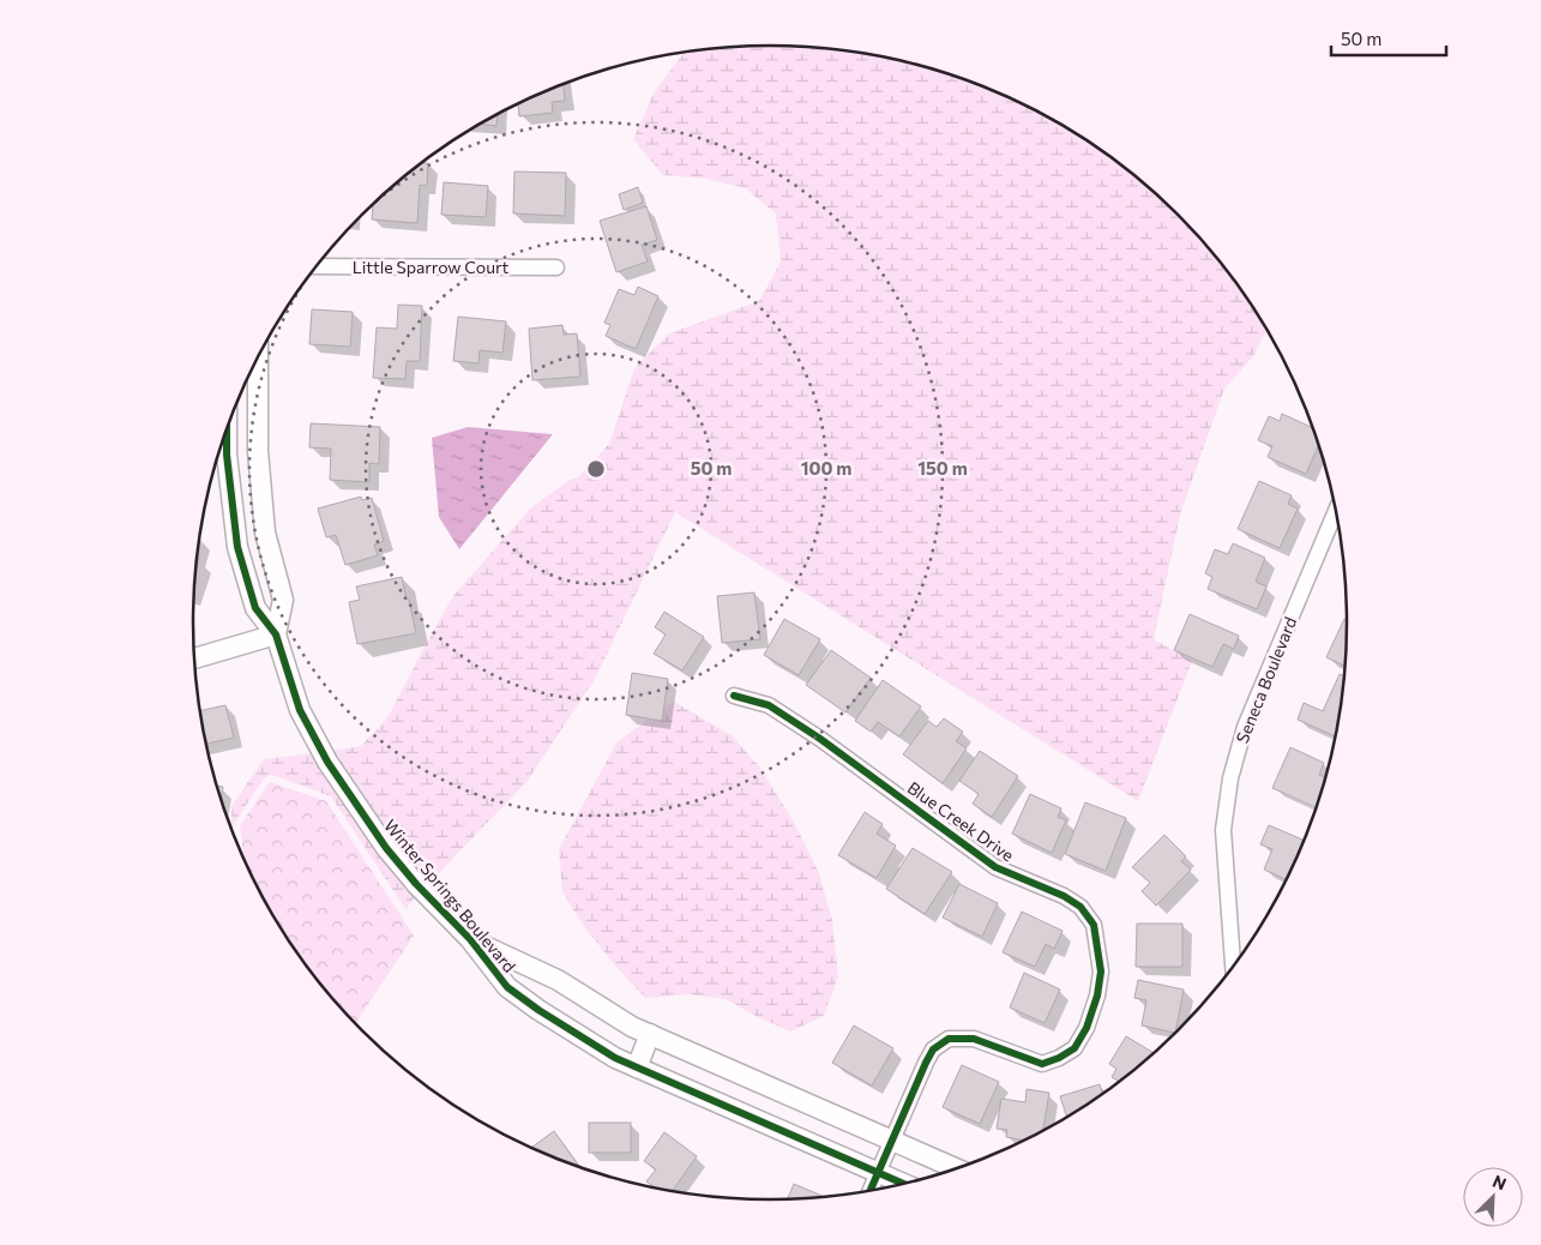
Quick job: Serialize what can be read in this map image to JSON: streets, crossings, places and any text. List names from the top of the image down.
{
  "streets": {
    "street": [
      "Little Sparrow Court",
      "Seneca Boulevard",
      "Blue Creek Drive",
      "Winter Springs Boulevard"
    ]
  },
  "crossings": [
    ["Blue Creek Drive", "Winter Springs Boulevard"]
  ],
  "scale_bar": "50 m",
  "north": "top right",
  "rings": ["50 m", "100 m", "150 m"]
}
